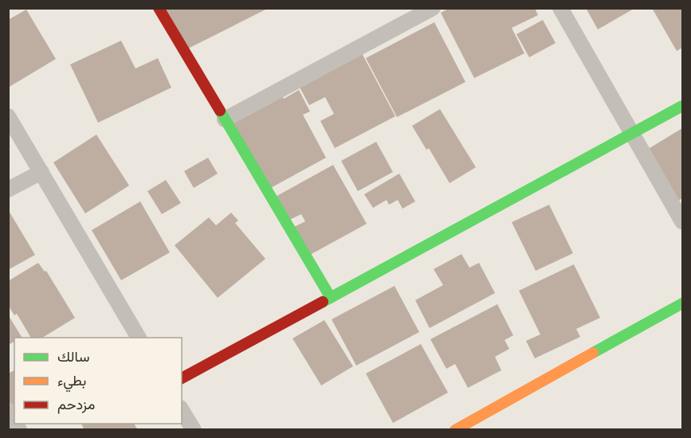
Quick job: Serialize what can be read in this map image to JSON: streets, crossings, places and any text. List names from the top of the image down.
{
  "legend": ["سالك", "بطيء", "مزدحم"]
}
